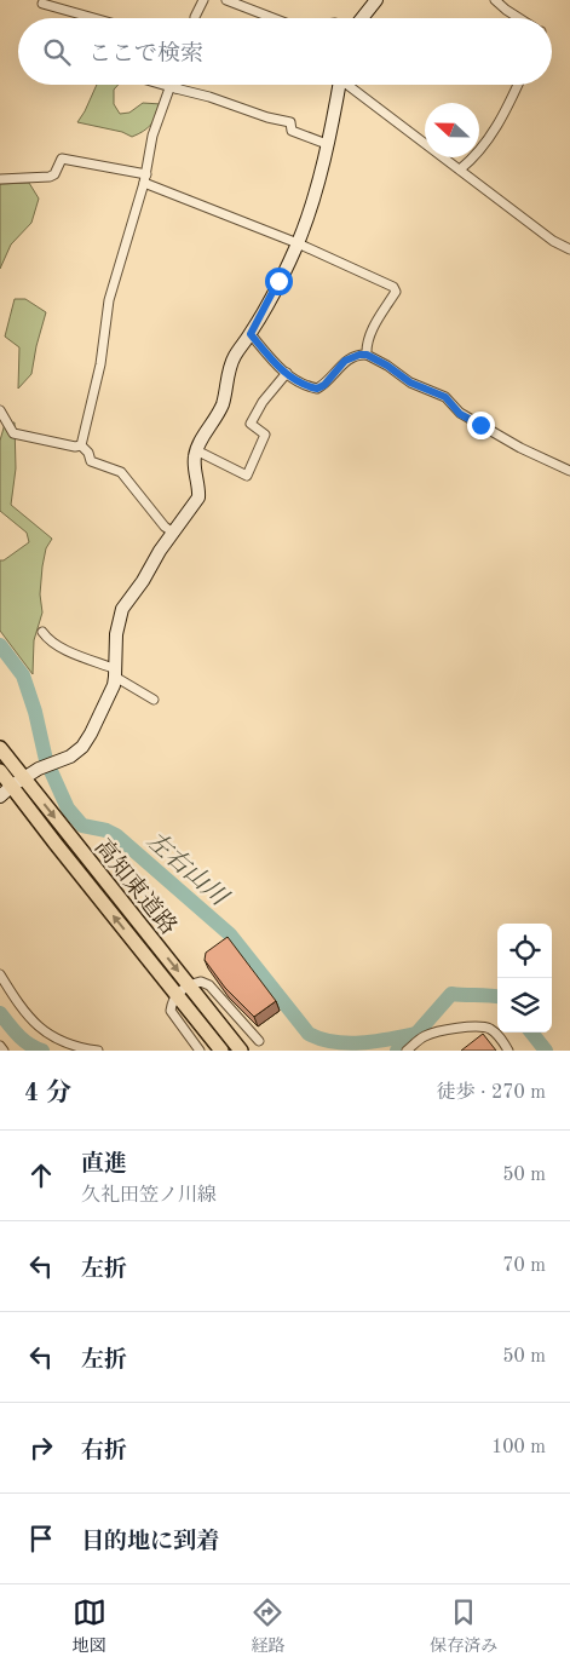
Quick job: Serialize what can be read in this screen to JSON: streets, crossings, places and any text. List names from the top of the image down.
{
  "streets": {
    "highway": ["高知東道路"]
  },
  "water": ["左右山川"],
  "north": "left",
  "page": {
    "search": "ここで検索",
    "heading": ["4 分", "徒歩 · 270 m"],
    "list": [
      ["直進", "久礼田笠ノ川線", "50 m"],
      ["左折", "70 m"],
      ["左折", "50 m"],
      ["右折", "100 m"],
      "目的地に到着"
    ],
    "nav": ["地図", "経路", "保存済み"]
  }
}
